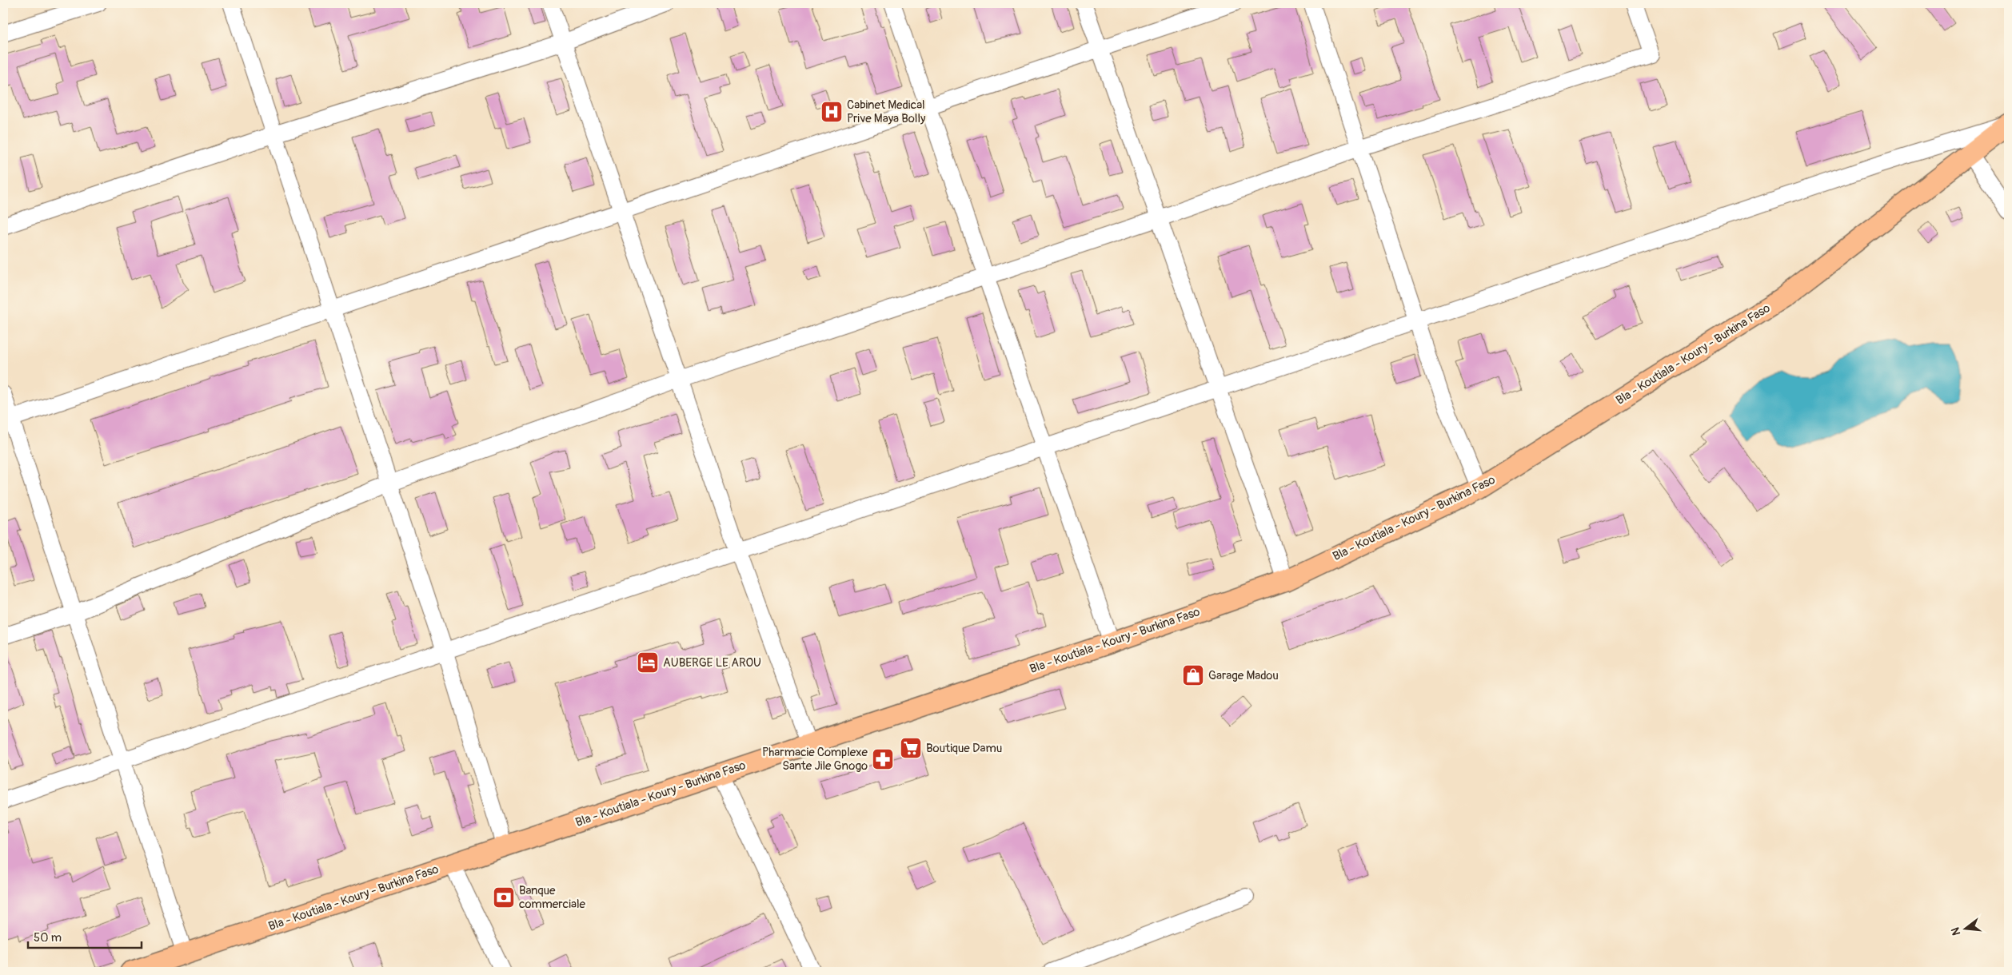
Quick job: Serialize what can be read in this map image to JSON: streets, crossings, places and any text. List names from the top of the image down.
{
  "streets": {
    "main road": ["Bla - Koutiala - Koury - Burkina Faso"]
  },
  "places": {
    "hospital": ["Cabinet Medical Prive Maya Bolly"],
    "hotel": ["AUBERGE LE AROU"],
    "shop": ["Garage Madou"],
    "supermarket": ["Boutique Damu"],
    "pharmacy": ["Pharmacie Complexe Sante Jile Gnogo"],
    "bank": ["Banque commerciale"]
  },
  "scale_bar": "50 m",
  "north": "left"
}
